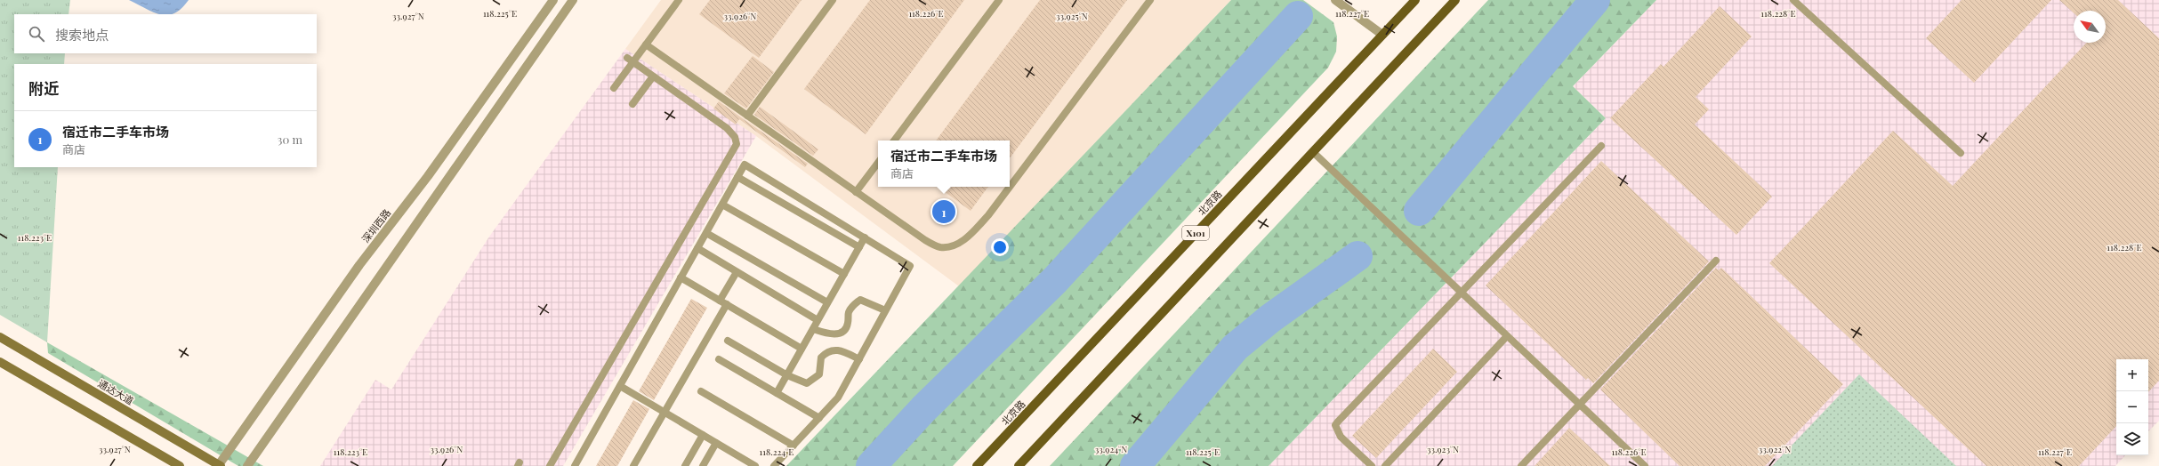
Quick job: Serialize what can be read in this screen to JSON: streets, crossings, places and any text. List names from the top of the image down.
{
  "streets": {
    "main road": ["北京路", "X101", "通达大道"],
    "street": ["深圳西路"]
  },
  "crossings": [
    ["深圳西路", "通达大道"]
  ],
  "north": "top left",
  "page": {
    "search": "搜索地点",
    "heading": "附近",
    "list": [
      {
        "mark": "1",
        "name": "宿迁市二手车市场",
        "note": "商店",
        "value": "30 m"
      }
    ],
    "popup": ["宿迁市二手车市场", "商店"],
    "pins": "1",
    "map_buttons": ["+", "−"]
  },
  "coordinates": [
    "118.225°E",
    "118.226°E",
    "118.227°E",
    "118.228°E",
    "33.927°N",
    "33.926°N",
    "33.925°N",
    "118.223°E",
    "33.924°N",
    "33.923°N",
    "33.922°N",
    "118.224°E"
  ]
}
